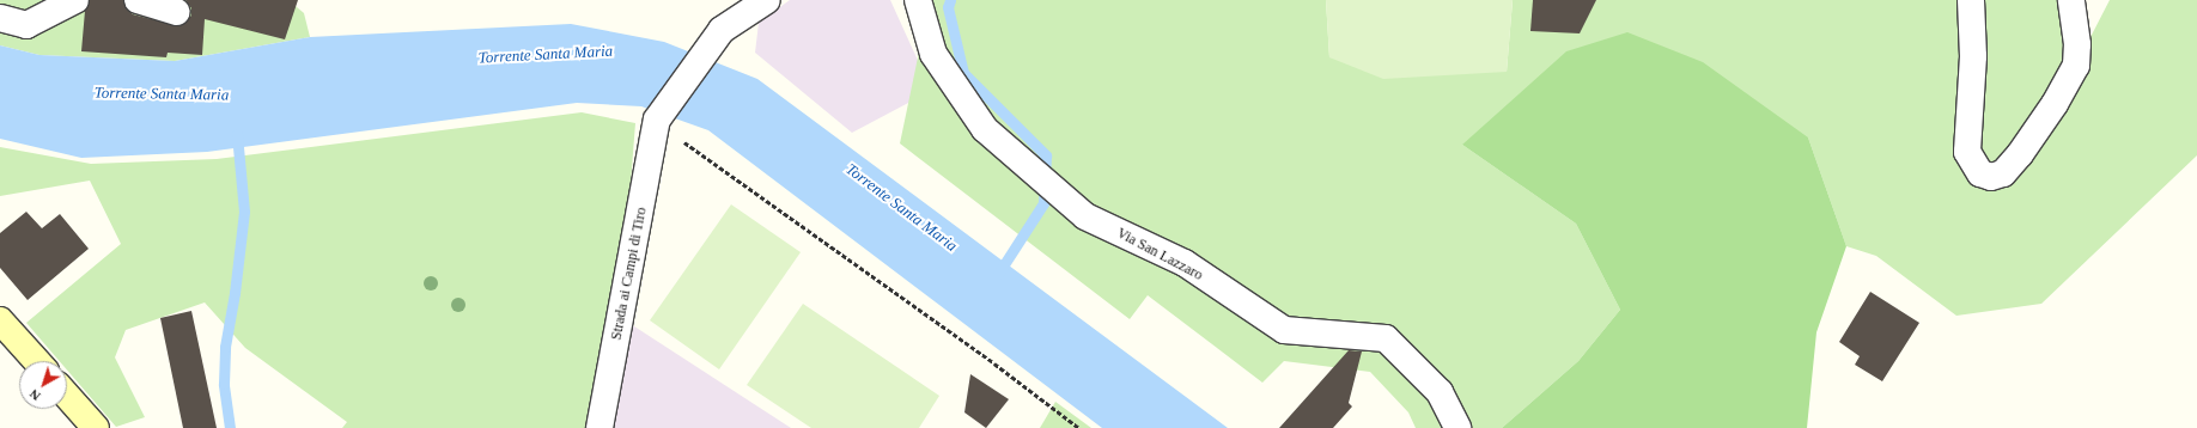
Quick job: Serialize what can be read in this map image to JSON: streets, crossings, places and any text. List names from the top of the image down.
{
  "streets": {
    "street": ["Via San Lazzaro", "Strada ai Campi di Tiro"]
  },
  "water": ["Torrente Santa Maria"],
  "north": "bottom left"
}
